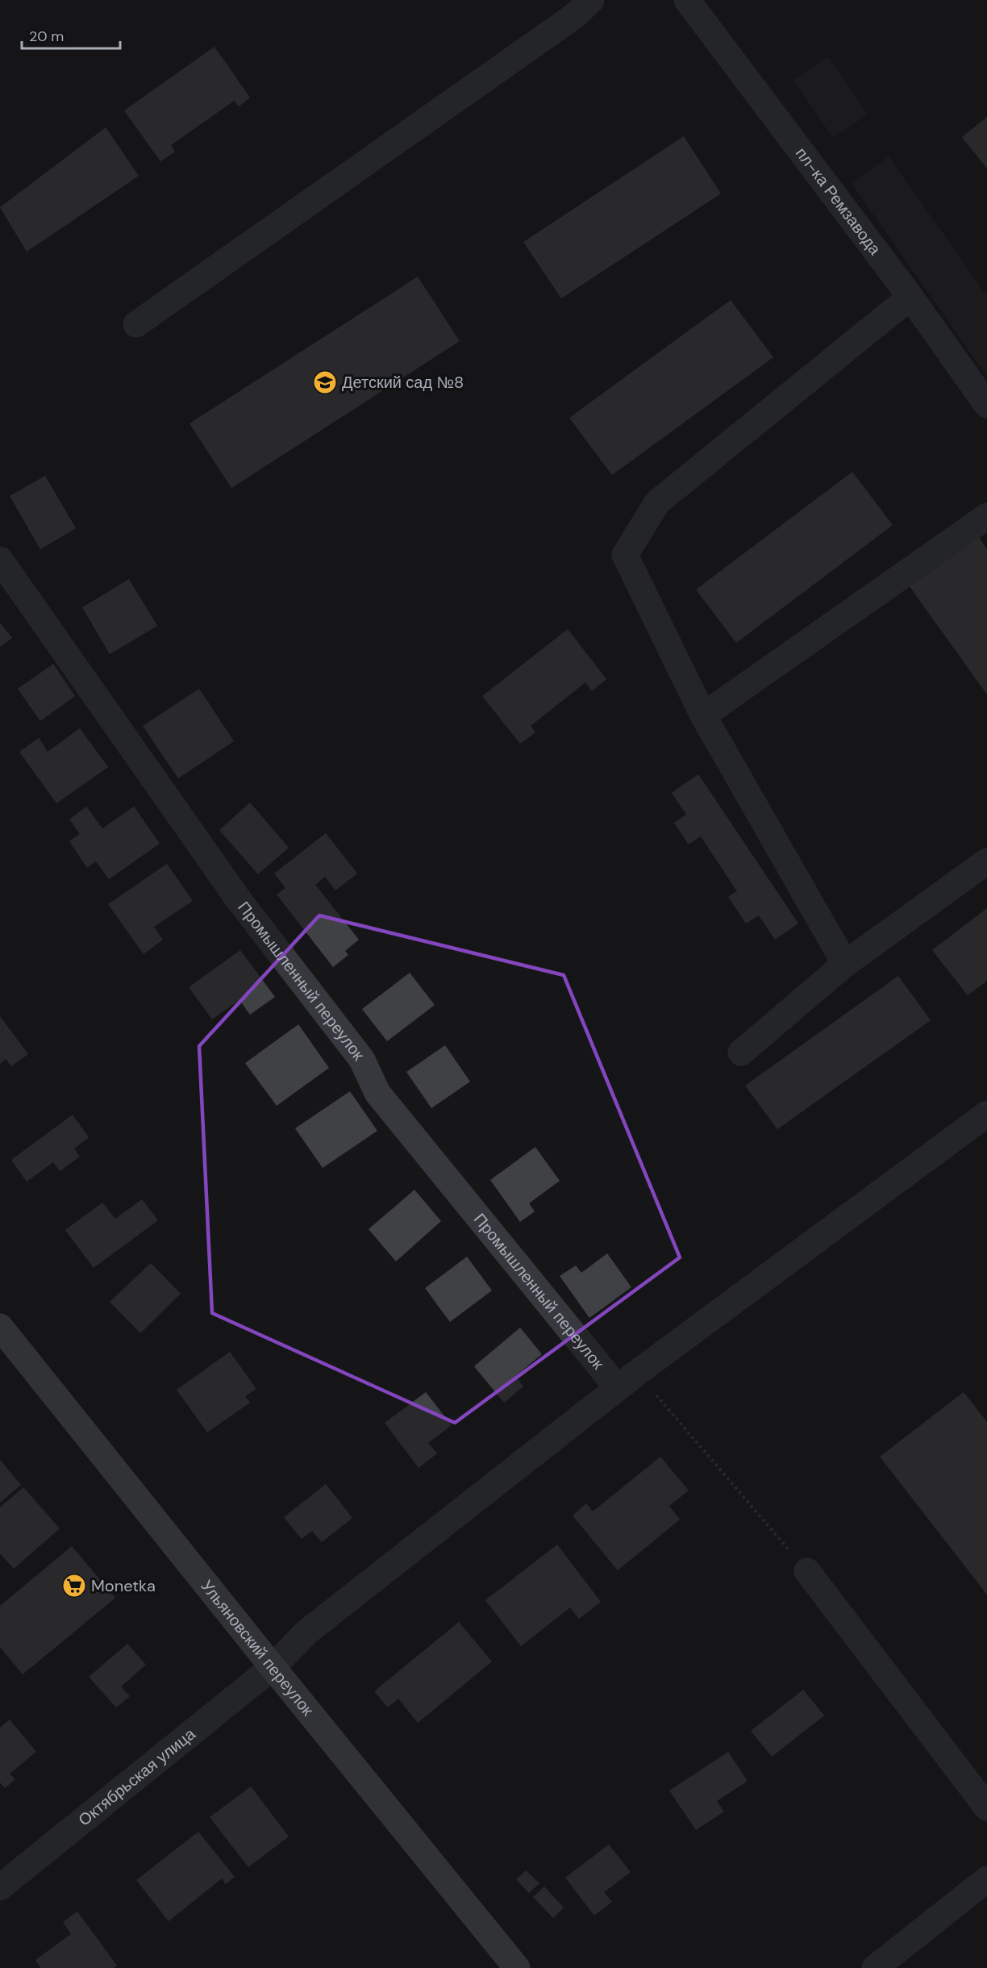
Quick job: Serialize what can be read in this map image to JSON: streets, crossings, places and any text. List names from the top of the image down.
{
  "streets": {
    "main road": ["Ульяновский переулок"],
    "street": ["пл-ка Ремзавода", "Промышленный переулок", "Октябрьская улица"]
  },
  "crossings": [
    ["Промышленный переулок", "Октябрьская улица"],
    ["Ульяновский переулок", "Октябрьская улица"]
  ],
  "places": {
    "school or university": ["Детский сад №8"],
    "supermarket": ["Monetka"]
  },
  "scale_bar": "20 m"
}
